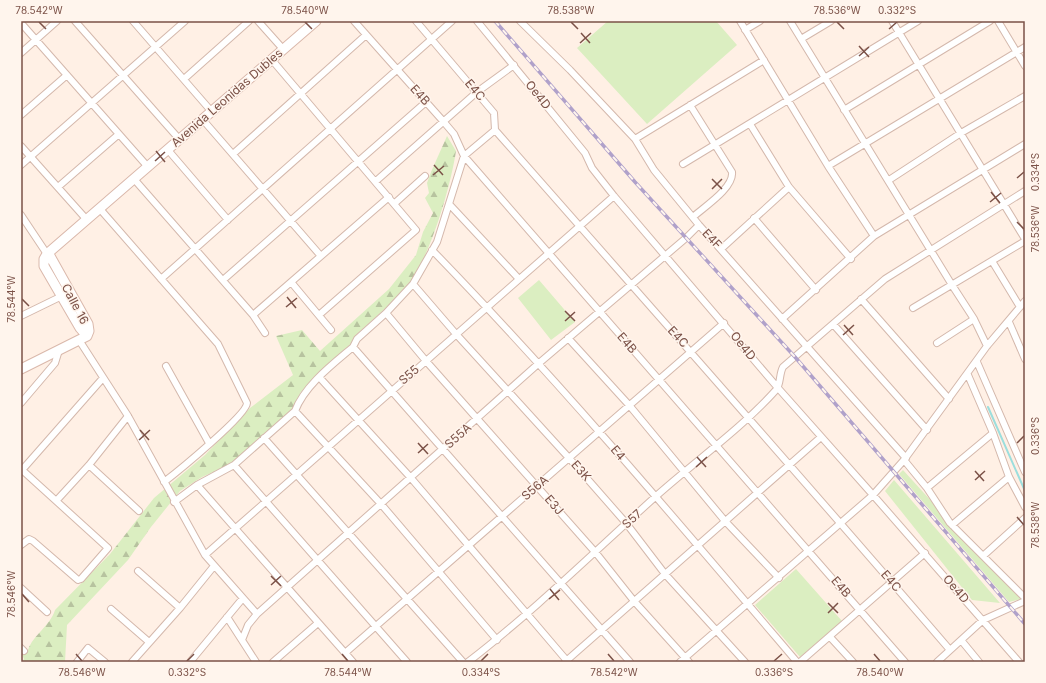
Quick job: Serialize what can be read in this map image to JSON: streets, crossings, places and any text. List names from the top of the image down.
{
  "streets": {
    "main road": ["Avenida Leonidas Dubles", "Calle 16"],
    "street": [
      "E4C",
      "E4B",
      "Oe4D",
      "E4F",
      "S55",
      "S55A",
      "E4",
      "E3K",
      "S56A",
      "E3J",
      "S57"
    ]
  },
  "crossings": [
    ["E4C", "S55"],
    ["E4C", "S55A"],
    ["E4C", "S56A"],
    ["E4C", "S57"],
    ["E4B", "S55"],
    ["E4B", "S55A"],
    ["E4B", "S56A"],
    ["E4B", "S57"],
    ["Oe4D", "S55"],
    ["Oe4D", "S55A"],
    ["Oe4D", "S56A"],
    ["Oe4D", "S57"],
    ["Avenida Leonidas Dubles", "Calle 16"],
    ["E4F", "S55A"],
    ["S55", "E4"],
    ["S55", "E3K"],
    ["S55", "E3J"],
    ["S55A", "E4"],
    ["S55A", "E3K"],
    ["S55A", "E3J"],
    ["E4", "S56A"],
    ["E4", "S57"],
    ["E3K", "S56A"],
    ["E3K", "S57"],
    ["S56A", "E3J"],
    ["E3J", "S57"]
  ],
  "coordinates": [
    "78.542°W",
    "78.540°W",
    "78.538°W",
    "78.536°W",
    "0.332°S",
    "0.334°S",
    "78.544°W",
    "0.336°S",
    "78.546°W"
  ]
}
